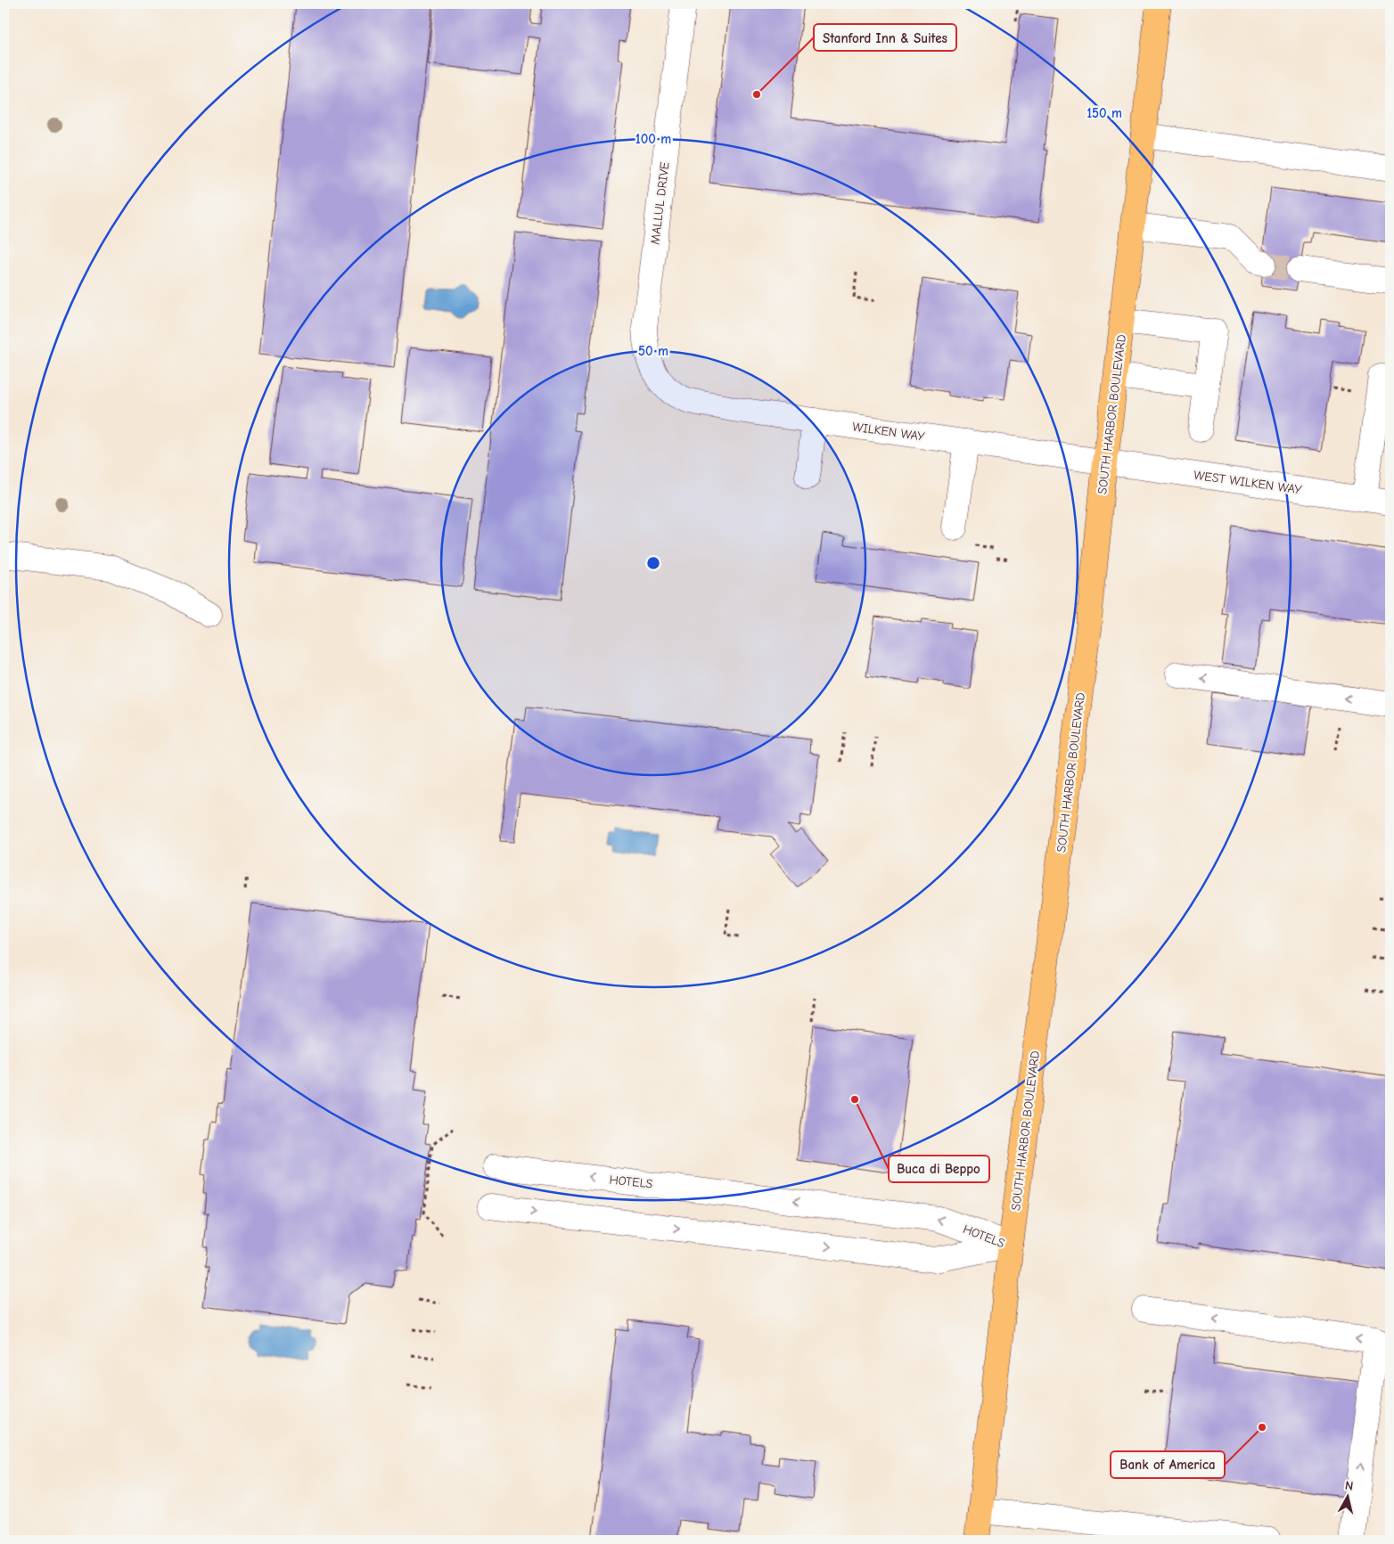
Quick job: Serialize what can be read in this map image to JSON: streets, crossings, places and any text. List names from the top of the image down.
{
  "streets": {
    "main road": ["SOUTH HARBOR BOULEVARD"],
    "street": [
      "MALLUL DRIVE",
      "WILKEN WAY",
      "WEST WILKEN WAY",
      "HOTELS"
    ]
  },
  "crossings": [
    ["MALLUL DRIVE", "WILKEN WAY"],
    ["SOUTH HARBOR BOULEVARD", "WILKEN WAY"],
    ["SOUTH HARBOR BOULEVARD", "WEST WILKEN WAY"],
    ["SOUTH HARBOR BOULEVARD", "HOTELS"],
    ["WILKEN WAY", "WEST WILKEN WAY"]
  ],
  "places": ["Stanford Inn & Suites", "Buca di Beppo", "Bank of America"],
  "north": "top",
  "rings": ["150 m", "100 m", "50 m"]
}
